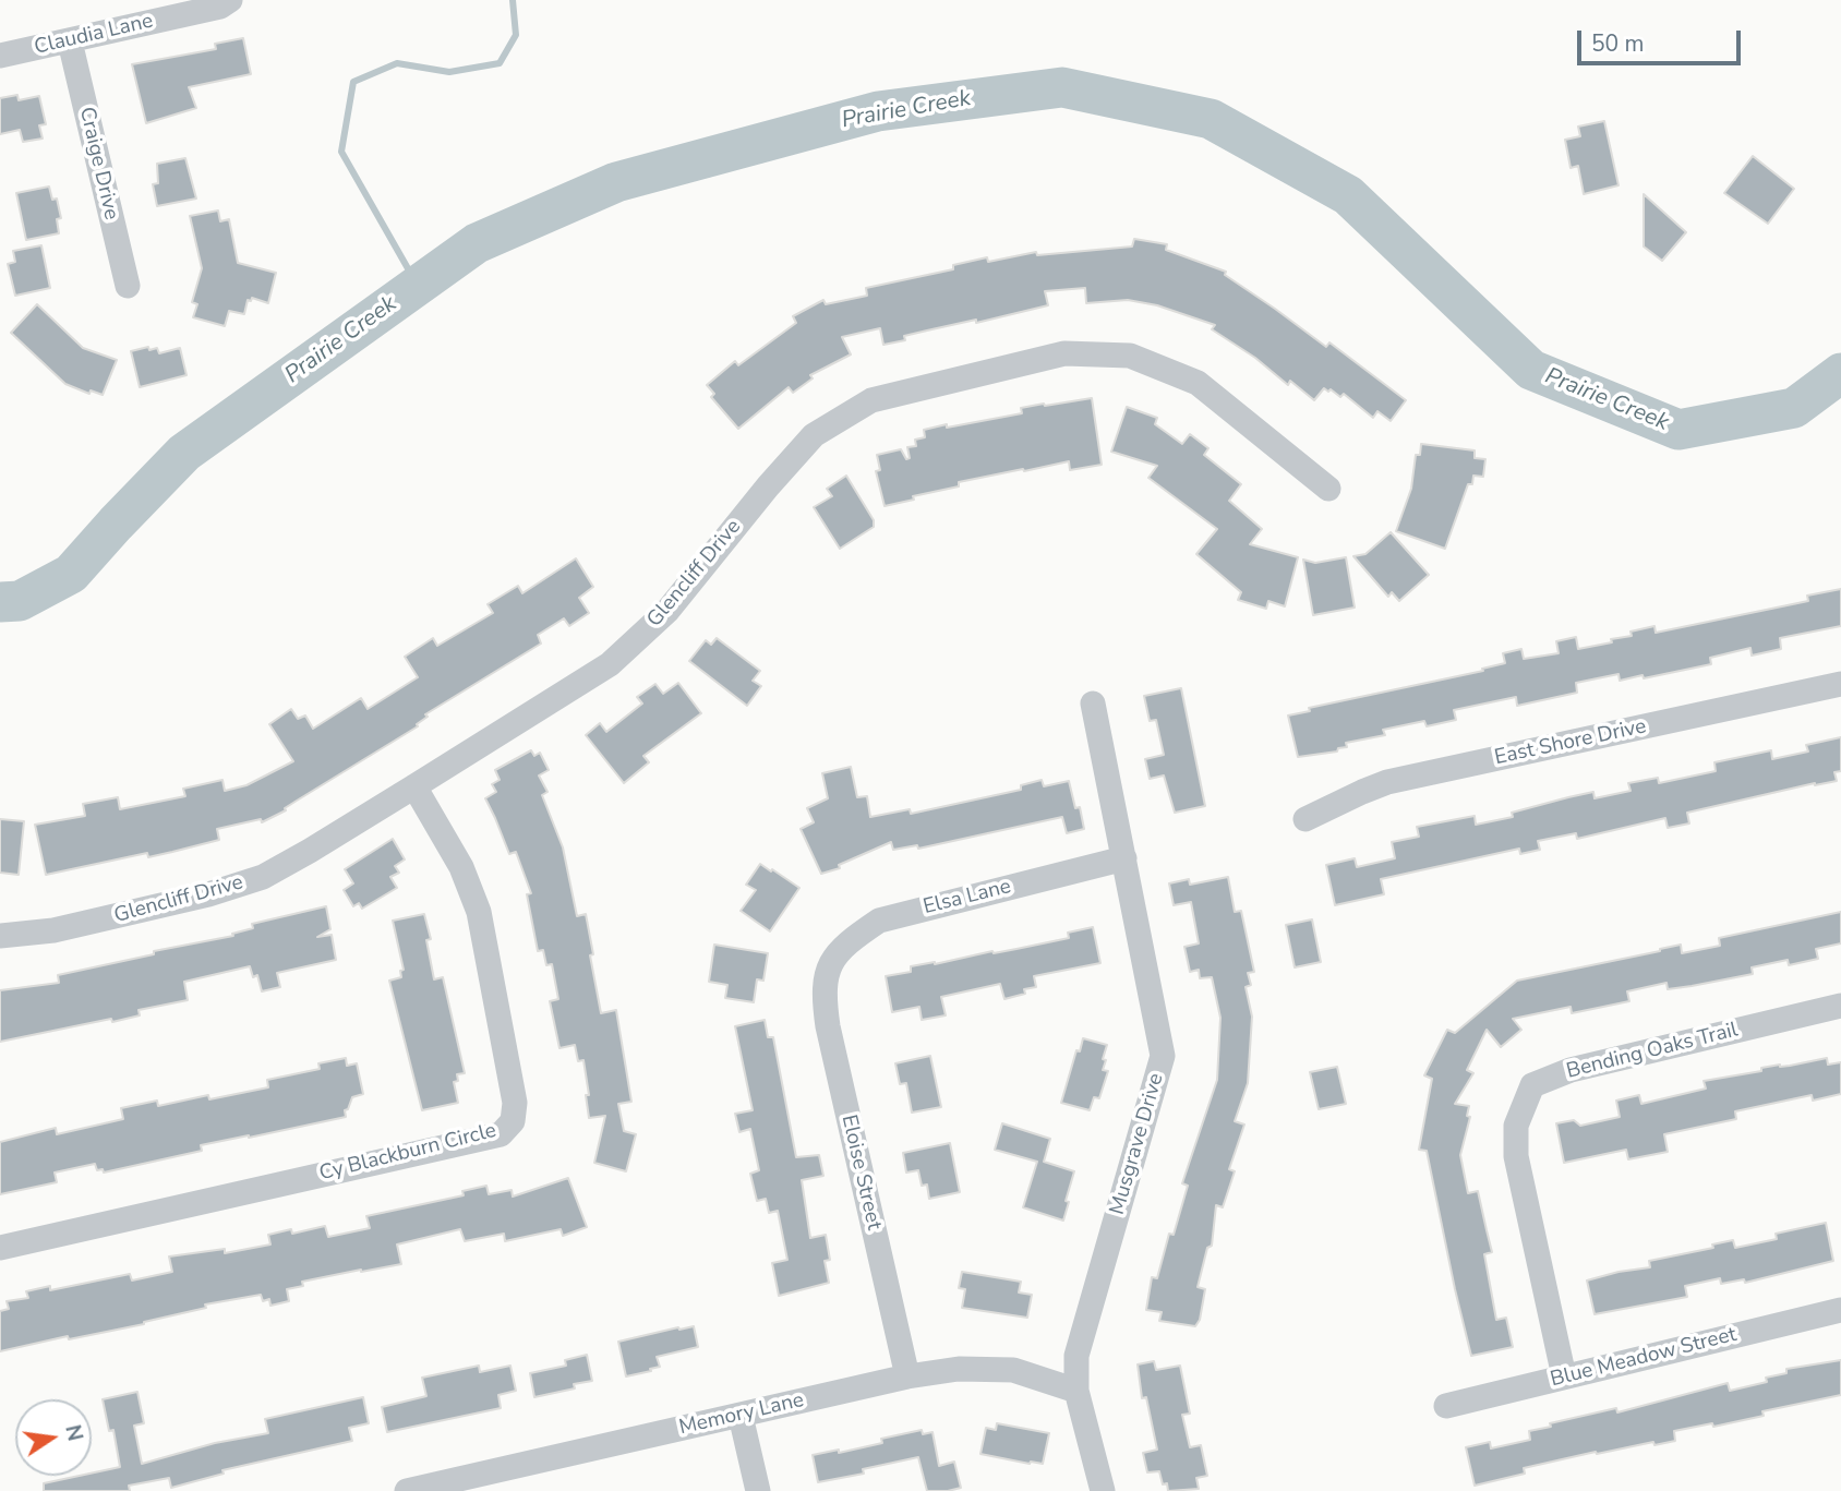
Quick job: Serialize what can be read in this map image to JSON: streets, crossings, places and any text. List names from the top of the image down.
{
  "streets": {
    "street": [
      "Claudia Lane",
      "Craige Drive",
      "Glencliff Drive",
      "East Shore Drive",
      "Elsa Lane",
      "Bending Oaks Trail",
      "Musgrave Drive",
      "Cy Blackburn Circle",
      "Eloise Street",
      "Blue Meadow Street",
      "Memory Lane"
    ]
  },
  "crossings": [
    ["Claudia Lane", "Craige Drive"],
    ["Glencliff Drive", "Cy Blackburn Circle"],
    ["Elsa Lane", "Musgrave Drive"],
    ["Elsa Lane", "Eloise Street"],
    ["Bending Oaks Trail", "Blue Meadow Street"],
    ["Musgrave Drive", "Memory Lane"],
    ["Eloise Street", "Memory Lane"]
  ],
  "water": ["Prairie Creek"],
  "scale_bar": "50 m",
  "north": "right"
}
